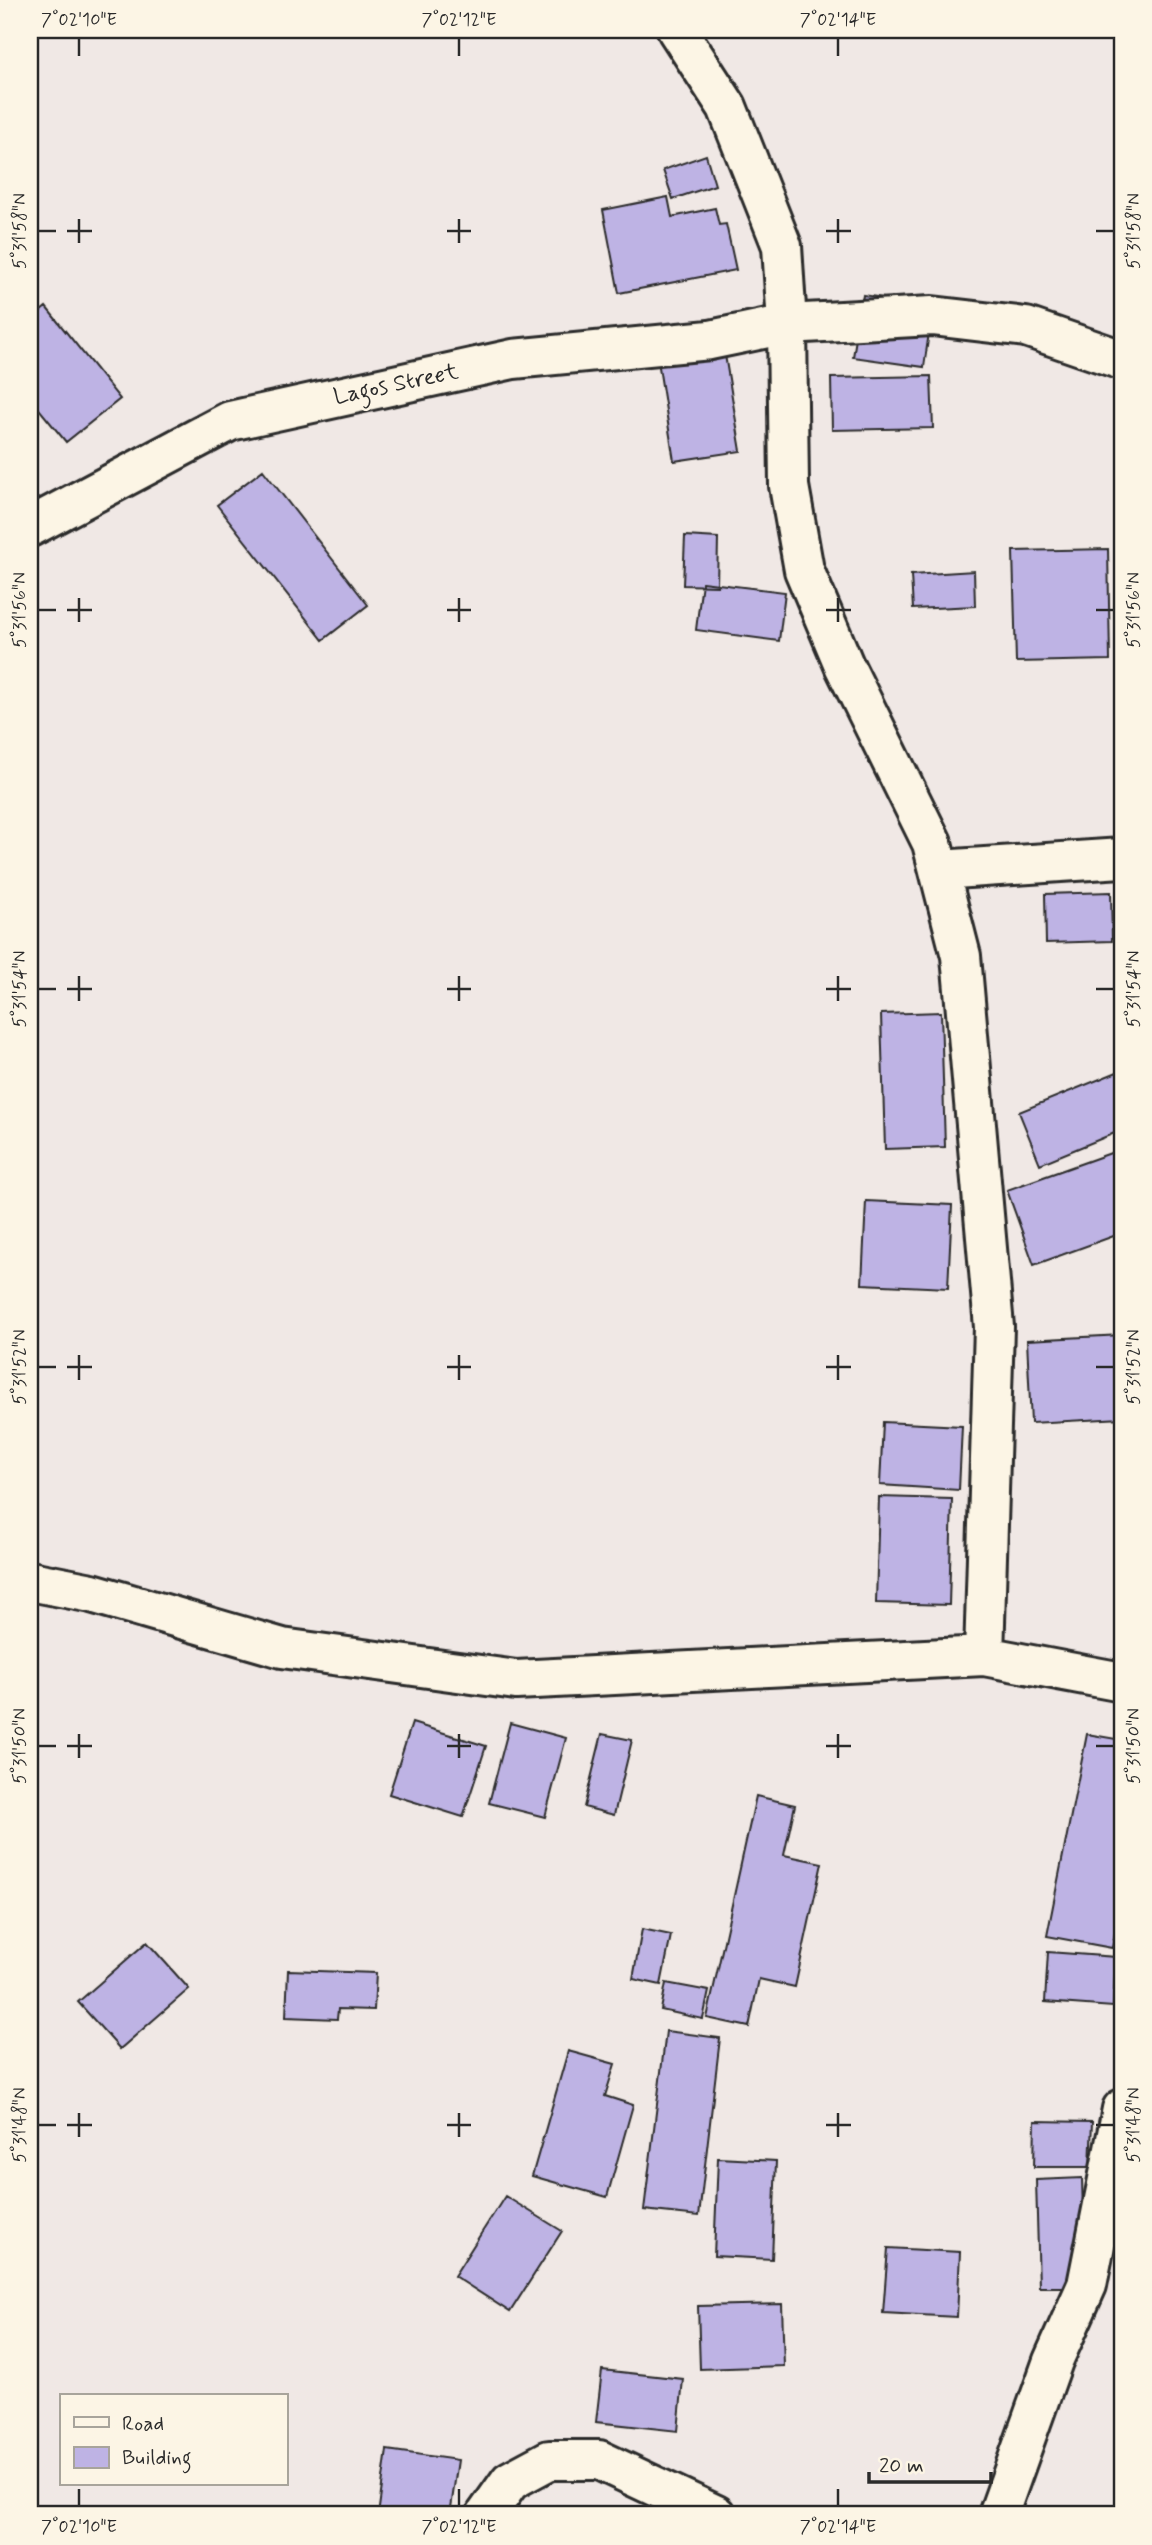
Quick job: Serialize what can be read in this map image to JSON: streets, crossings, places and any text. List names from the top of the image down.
{
  "streets": {
    "street": ["Lagos Street"]
  },
  "legend": ["Road", "Building"],
  "scale_bar": "20 m",
  "coordinates": [
    "7°02'10\"E",
    "7°02'12\"E",
    "7°02'14\"E",
    "5°31'58\"N",
    "5°31'56\"N",
    "5°31'54\"N",
    "5°31'52\"N",
    "5°31'50\"N",
    "5°31'48\"N"
  ]
}
